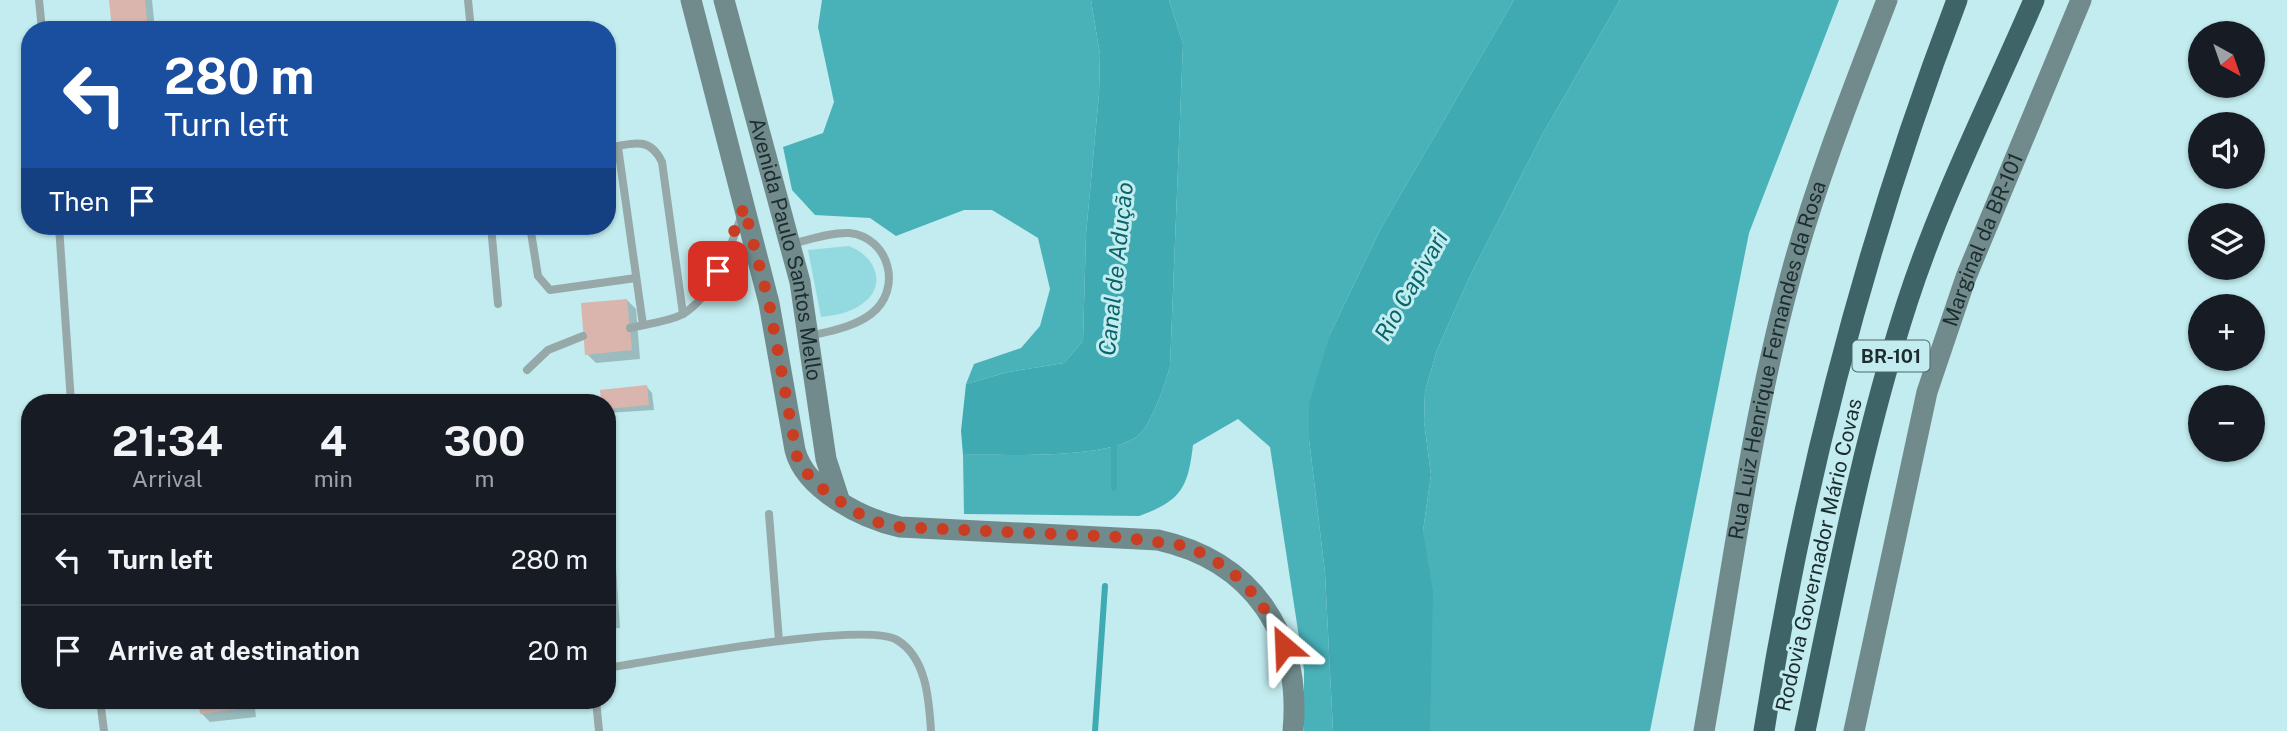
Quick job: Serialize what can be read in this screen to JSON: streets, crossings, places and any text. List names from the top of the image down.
{
  "streets": {
    "highway": ["BR-101", "Rodovia Governador Mário Covas"],
    "street": ["Marginal da BR-101", "Avenida Paulo Santos Mello", "Rua Luiz Henrique Fernandes da Rosa"]
  },
  "water": ["Canal de Adução", "Rio Capivari"],
  "north": "bottom right",
  "page": {
    "map_buttons": ["+", "−"],
    "turn": ["280 m", "Turn left"],
    "then": "Then",
    "eta": [
      "21:34",
      "Arrival",
      "4",
      "min",
      "300",
      "m"
    ],
    "list": [
      {
        "name": "Turn left",
        "value": "280 m"
      },
      {
        "name": "Arrive at destination",
        "value": "20 m"
      }
    ]
  }
}
